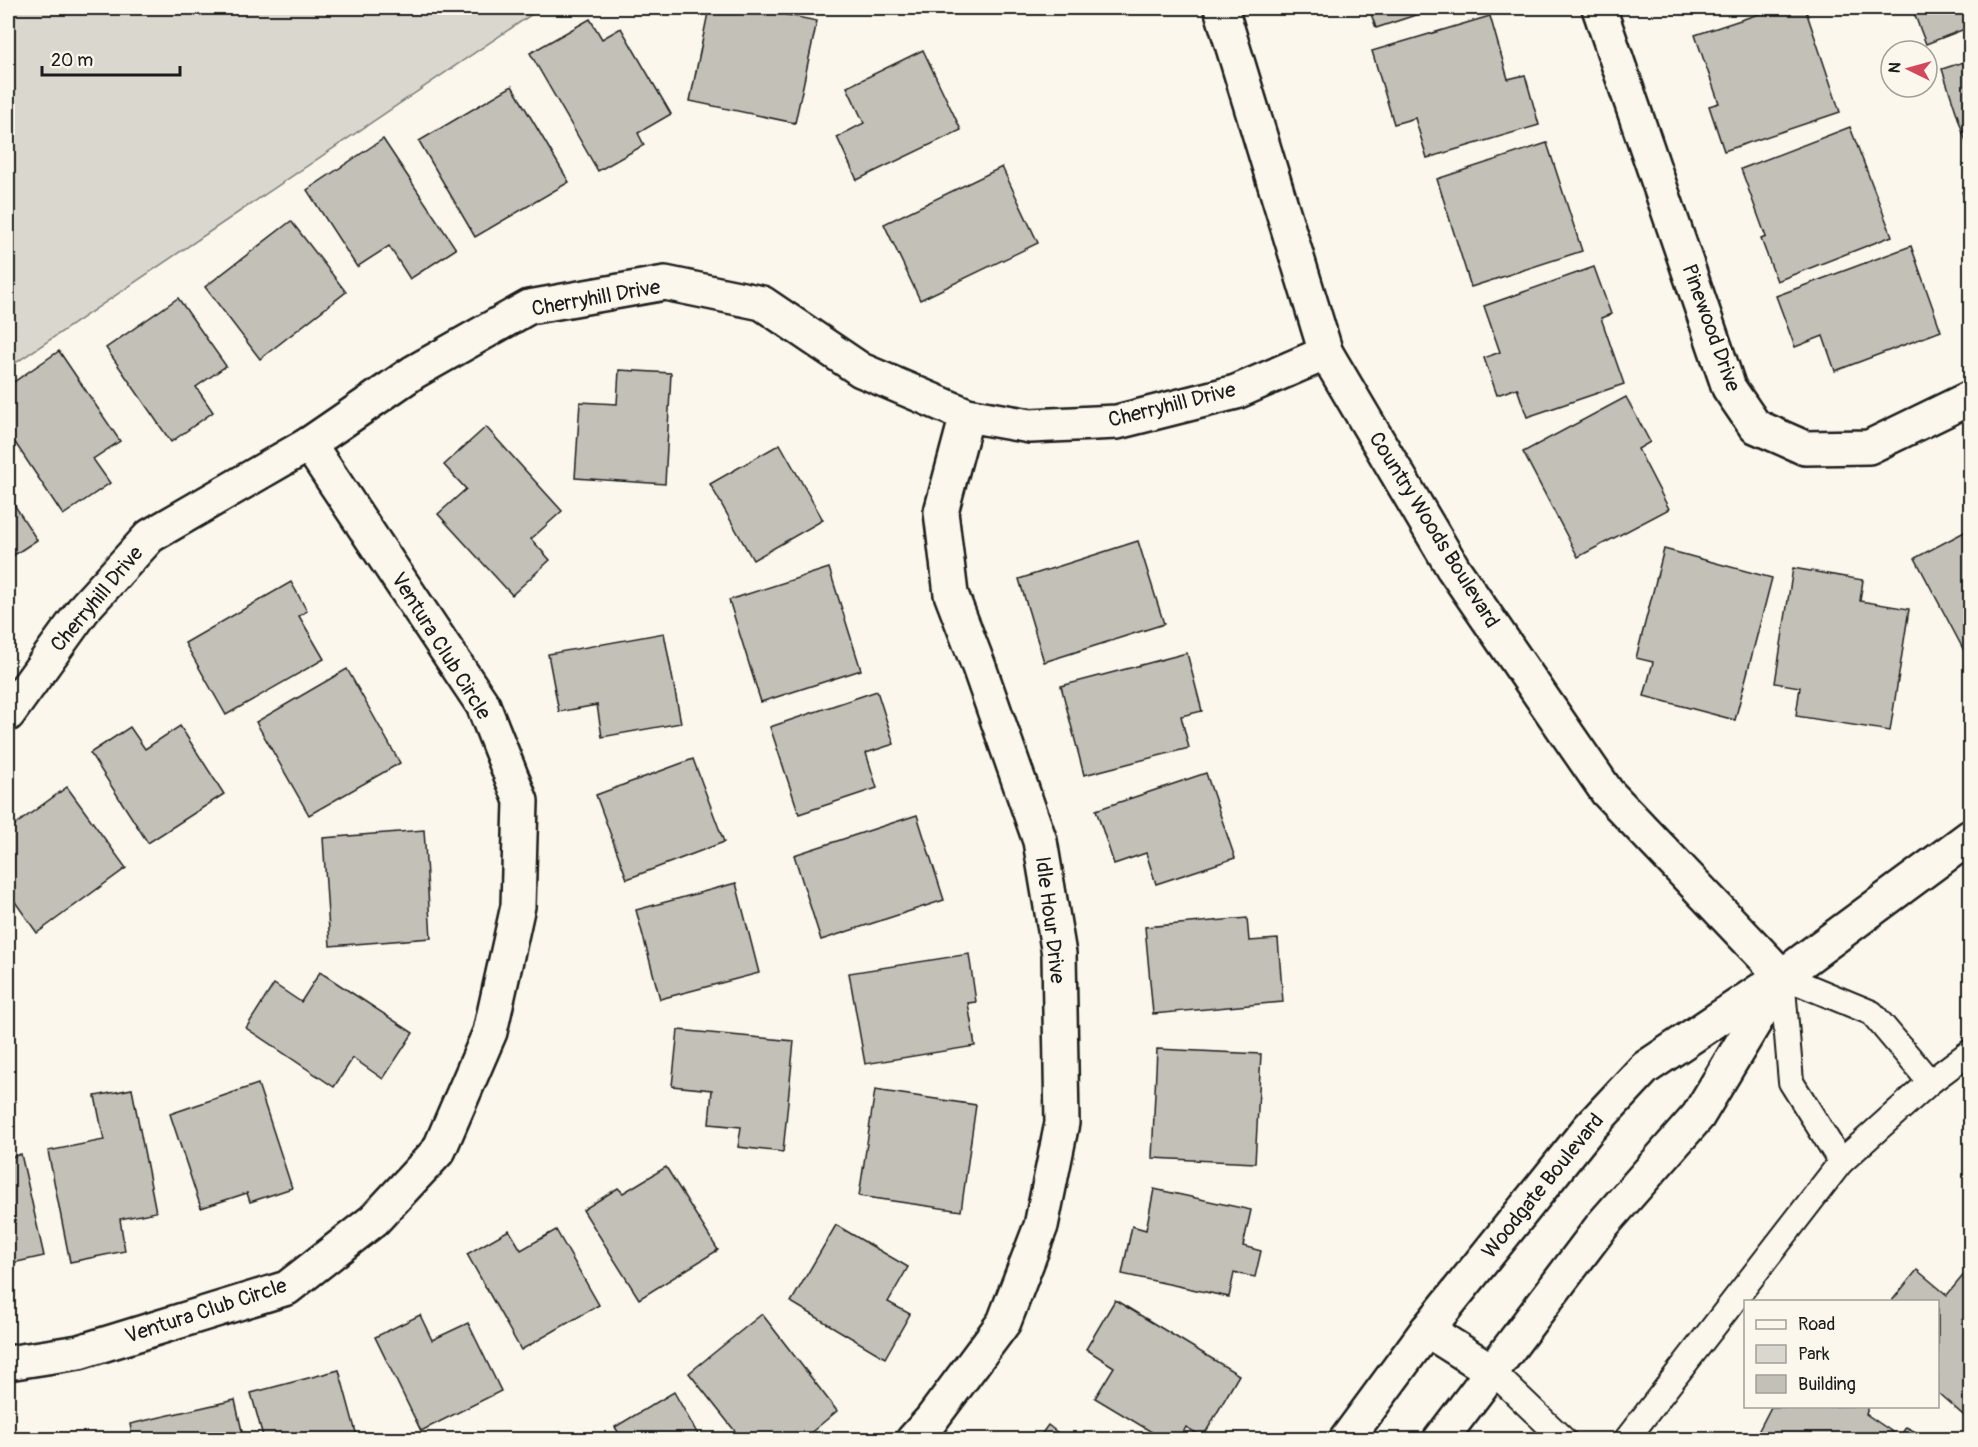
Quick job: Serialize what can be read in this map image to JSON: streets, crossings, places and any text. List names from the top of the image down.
{
  "streets": {
    "street": [
      "Cherryhill Drive",
      "Pinewood Drive",
      "Country Woods Boulevard",
      "Ventura Club Circle",
      "Idle Hour Drive",
      "Woodgate Boulevard"
    ]
  },
  "crossings": [
    ["Cherryhill Drive", "Country Woods Boulevard"],
    ["Cherryhill Drive", "Ventura Club Circle"],
    ["Cherryhill Drive", "Idle Hour Drive"],
    ["Country Woods Boulevard", "Woodgate Boulevard"]
  ],
  "legend": ["Road", "Park", "Building"],
  "scale_bar": "20 m",
  "north": "left"
}
